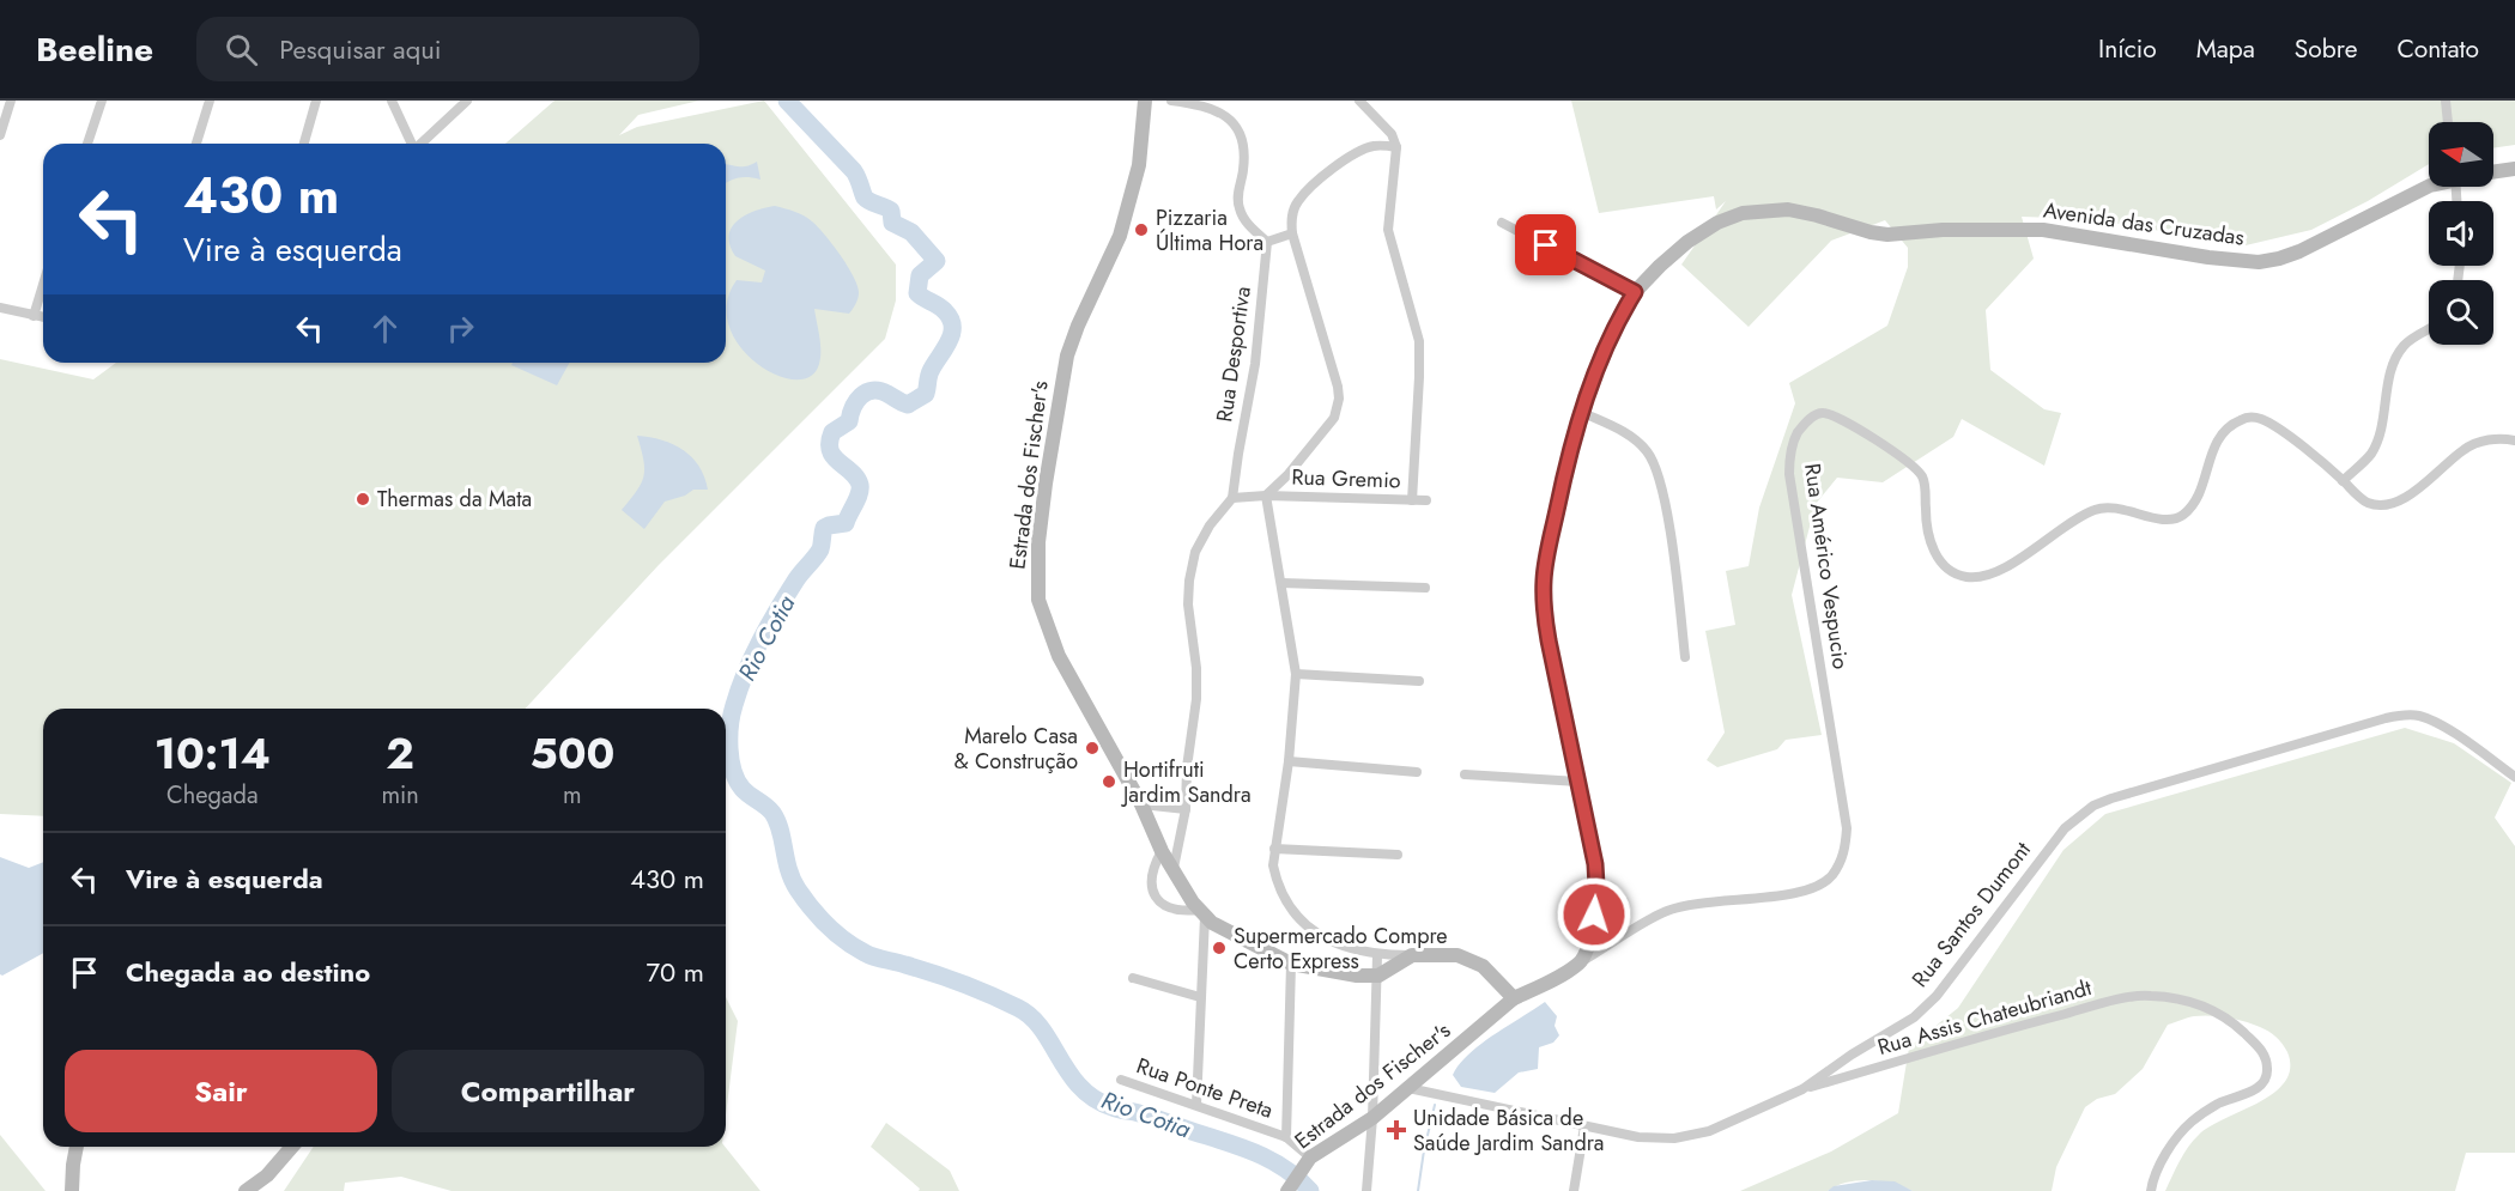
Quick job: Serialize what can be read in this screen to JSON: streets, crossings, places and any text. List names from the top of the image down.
{
  "streets": {
    "street": [
      "Avenida das Cruzadas",
      "Rua Desportiva",
      "Estrada dos Fischer's",
      "Rua Gremio",
      "Rua Américo Vespucio",
      "Rua Santos Dumont",
      "Rua Assis Chateubriandt",
      "Rua Ponte Preta"
    ]
  },
  "crossings": [
    ["Avenida das Cruzadas", "Rua Américo Vespucio"],
    ["Rua Desportiva", "Rua Gremio"],
    ["Estrada dos Fischer's", "Rua Santos Dumont"],
    ["Estrada dos Fischer's", "Rua Ponte Preta"],
    ["Rua Santos Dumont", "Rua Assis Chateubriandt"]
  ],
  "water": ["Rio Cotia"],
  "places": {
    "other": [
      "Pizzaria Última Hora",
      "Thermas da Mata",
      "Marelo Casa & Construção",
      "Hortifruti Jardim Sandra",
      "Supermercado Compre Certo Express"
    ],
    "health": ["Unidade Básica de Saúde Jardim Sandra"]
  },
  "north": "left",
  "page": {
    "header": "Beeline",
    "search": "Pesquisar aqui",
    "nav": [
      "Início",
      "Mapa",
      "Sobre",
      "Contato"
    ],
    "turn": ["430 m", "Vire à esquerda"],
    "eta": [
      "10:14",
      "Chegada",
      "2",
      "min",
      "500",
      "m"
    ],
    "list": [
      {
        "name": "Vire à esquerda",
        "value": "430 m"
      },
      {
        "name": "Chegada ao destino",
        "value": "70 m"
      }
    ],
    "buttons": ["Sair", "Compartilhar"]
  }
}
